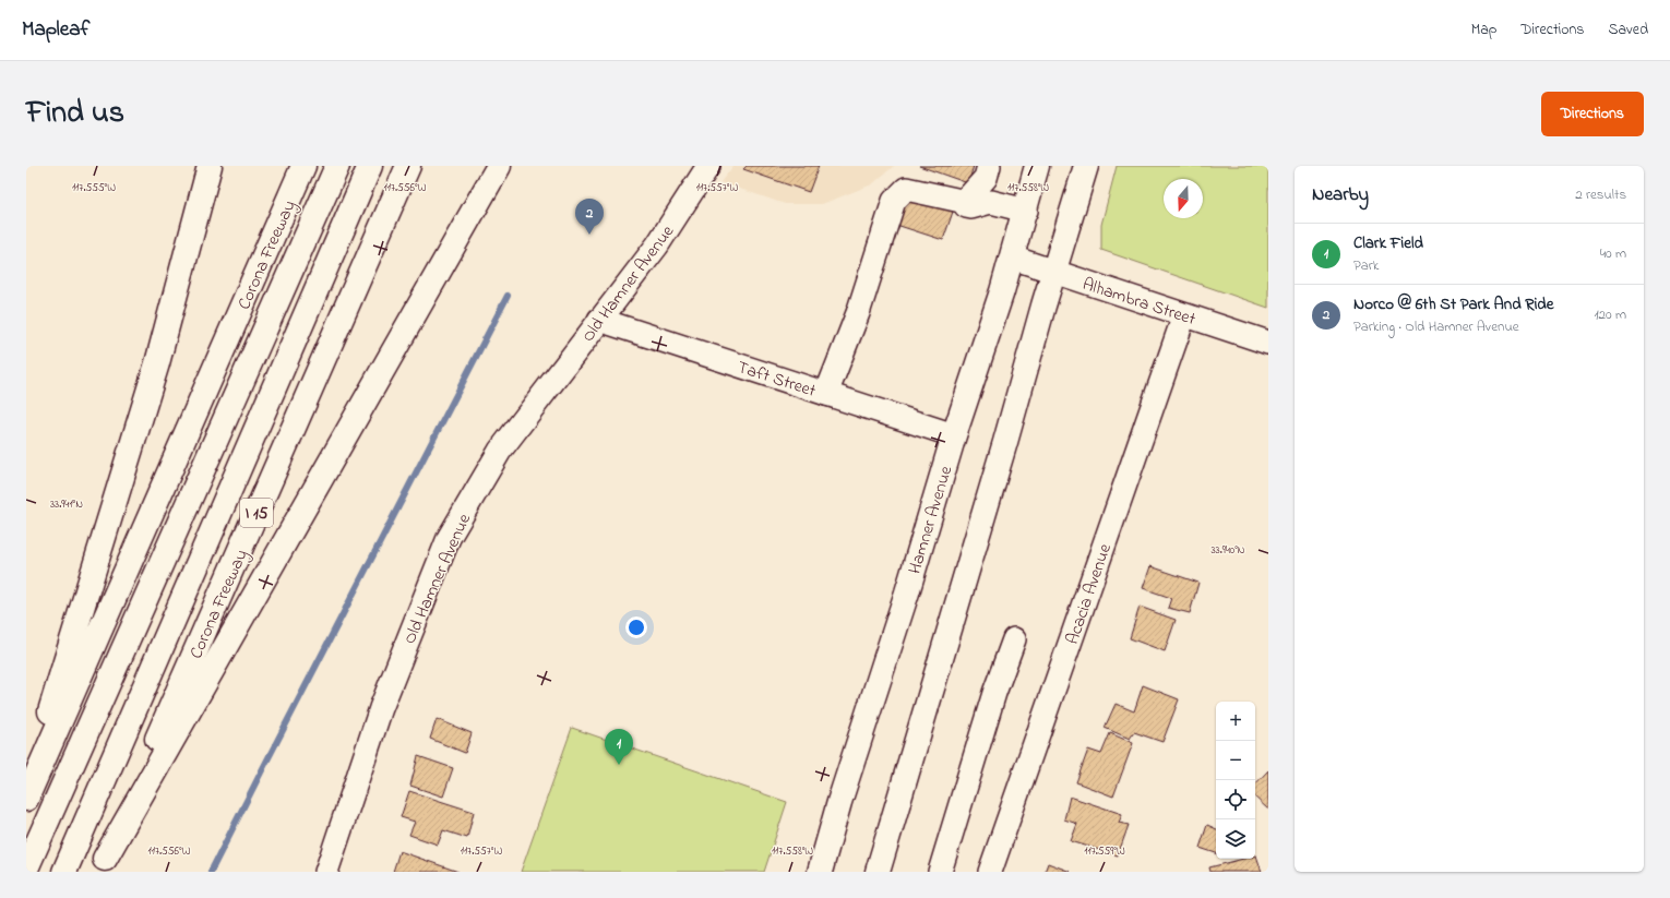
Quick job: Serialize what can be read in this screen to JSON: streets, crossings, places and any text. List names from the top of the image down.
{
  "streets": {
    "main road": ["Corona Freeway", "I 15", "Hamner Avenue"],
    "street": [
      "Old Hamner Avenue",
      "Alhambra Street",
      "Taft Street",
      "Acacia Avenue"
    ]
  },
  "crossings": [
    ["Old Hamner Avenue", "Taft Street"],
    ["Alhambra Street", "Hamner Avenue"],
    ["Alhambra Street", "Acacia Avenue"],
    ["Taft Street", "Hamner Avenue"]
  ],
  "north": "bottom",
  "page": {
    "header": "Mapleaf",
    "nav": ["Map", "Directions", "Saved"],
    "title": "Find us",
    "buttons": "Directions",
    "heading": ["Nearby", "2 results"],
    "pins": ["2", "1"],
    "list": [
      {
        "mark": "1",
        "name": "Clark Field",
        "note": "Park",
        "value": "40 m"
      },
      {
        "mark": "2",
        "name": "Norco @ 6th St Park And Ride",
        "note": "Parking · Old Hamner Avenue",
        "value": "120 m"
      }
    ],
    "map_buttons": ["+", "−"]
  },
  "coordinates": [
    "117.556°W",
    "117.557°W",
    "117.558°W",
    "117.555°W",
    "33.941°N",
    "33.940°N",
    "117.559°W"
  ]
}
